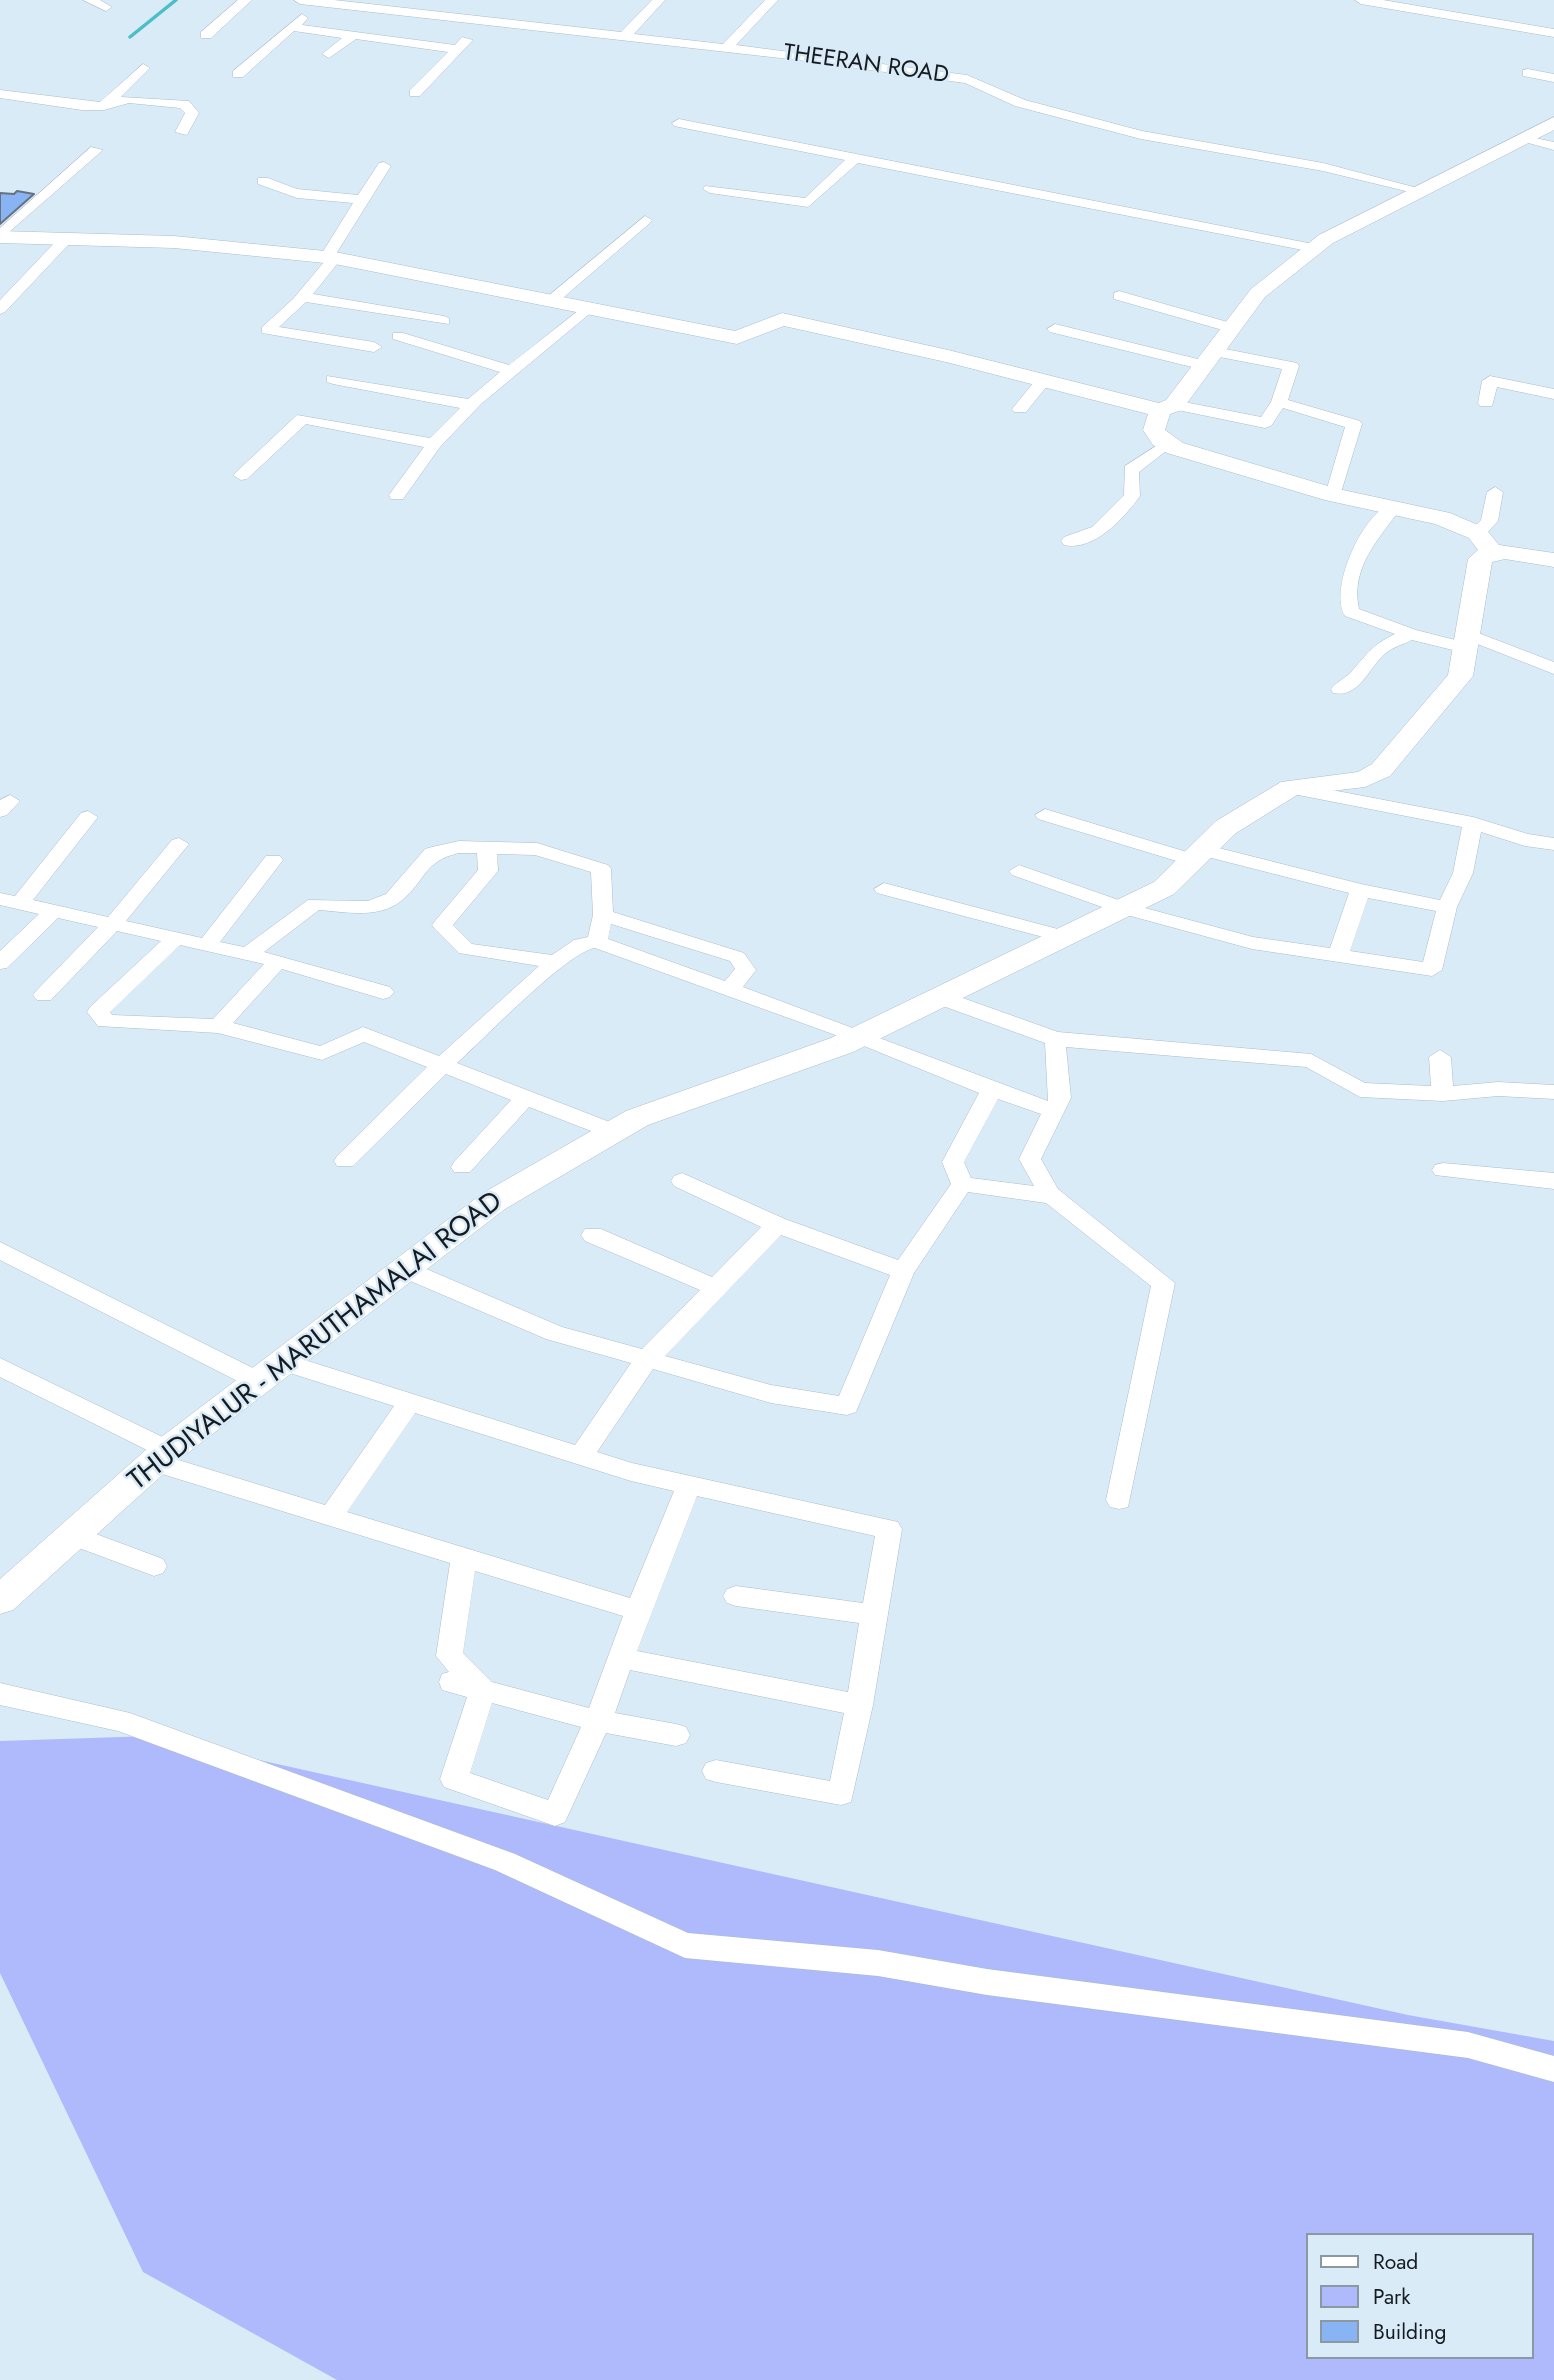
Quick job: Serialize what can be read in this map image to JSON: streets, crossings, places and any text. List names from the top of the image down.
{
  "streets": {
    "street": ["THEERAN ROAD", "THUDIYALUR - MARUTHAMALAI ROAD"]
  },
  "legend": ["Road", "Park", "Building"]
}
